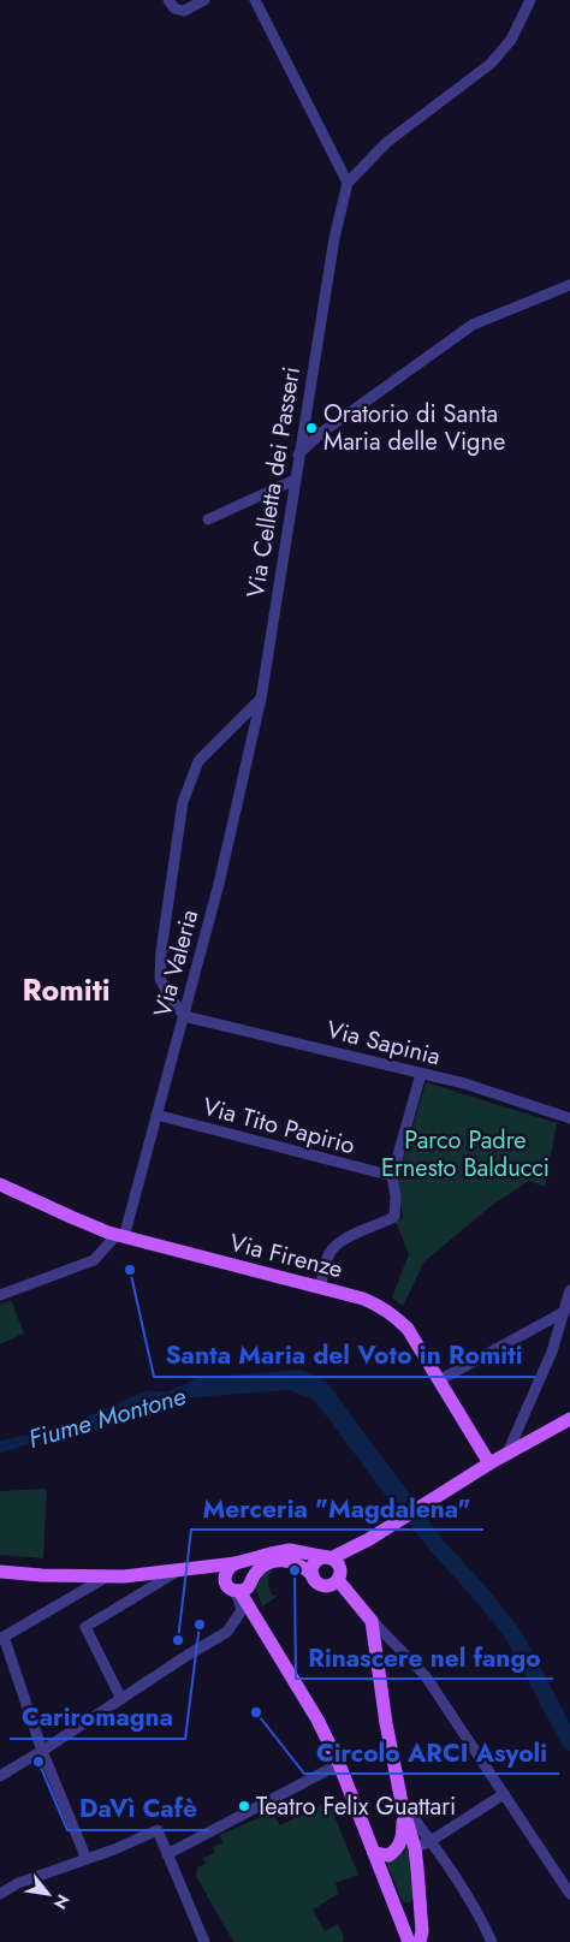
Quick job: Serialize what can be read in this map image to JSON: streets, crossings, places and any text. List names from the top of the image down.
{
  "streets": {
    "main road": ["Via Firenze"],
    "street": [
      "Via Celletta dei Passeri",
      "Via Valeria",
      "Via Sapinia",
      "Via Tito Papirio"
    ]
  },
  "crossings": [
    ["Via Celletta dei Passeri", "Via Valeria"],
    ["Via Valeria", "Via Sapinia"],
    ["Via Valeria", "Via Tito Papirio"],
    ["Via Valeria", "Via Firenze"]
  ],
  "districts": ["Romiti"],
  "water": ["Fiume Montone"],
  "parks": ["Parco Padre Ernesto Balducci"],
  "places": [
    "Oratorio di Santa Maria delle Vigne",
    "Santa Maria del Voto in Romiti",
    "Rinascere nel fango",
    "Cariromagna",
    "Merceria \"Magdalena\"",
    "Circolo ARCI Asyoli",
    "DaVì Cafè",
    "Teatro Felix Guattari"
  ],
  "north": "bottom right"
}
